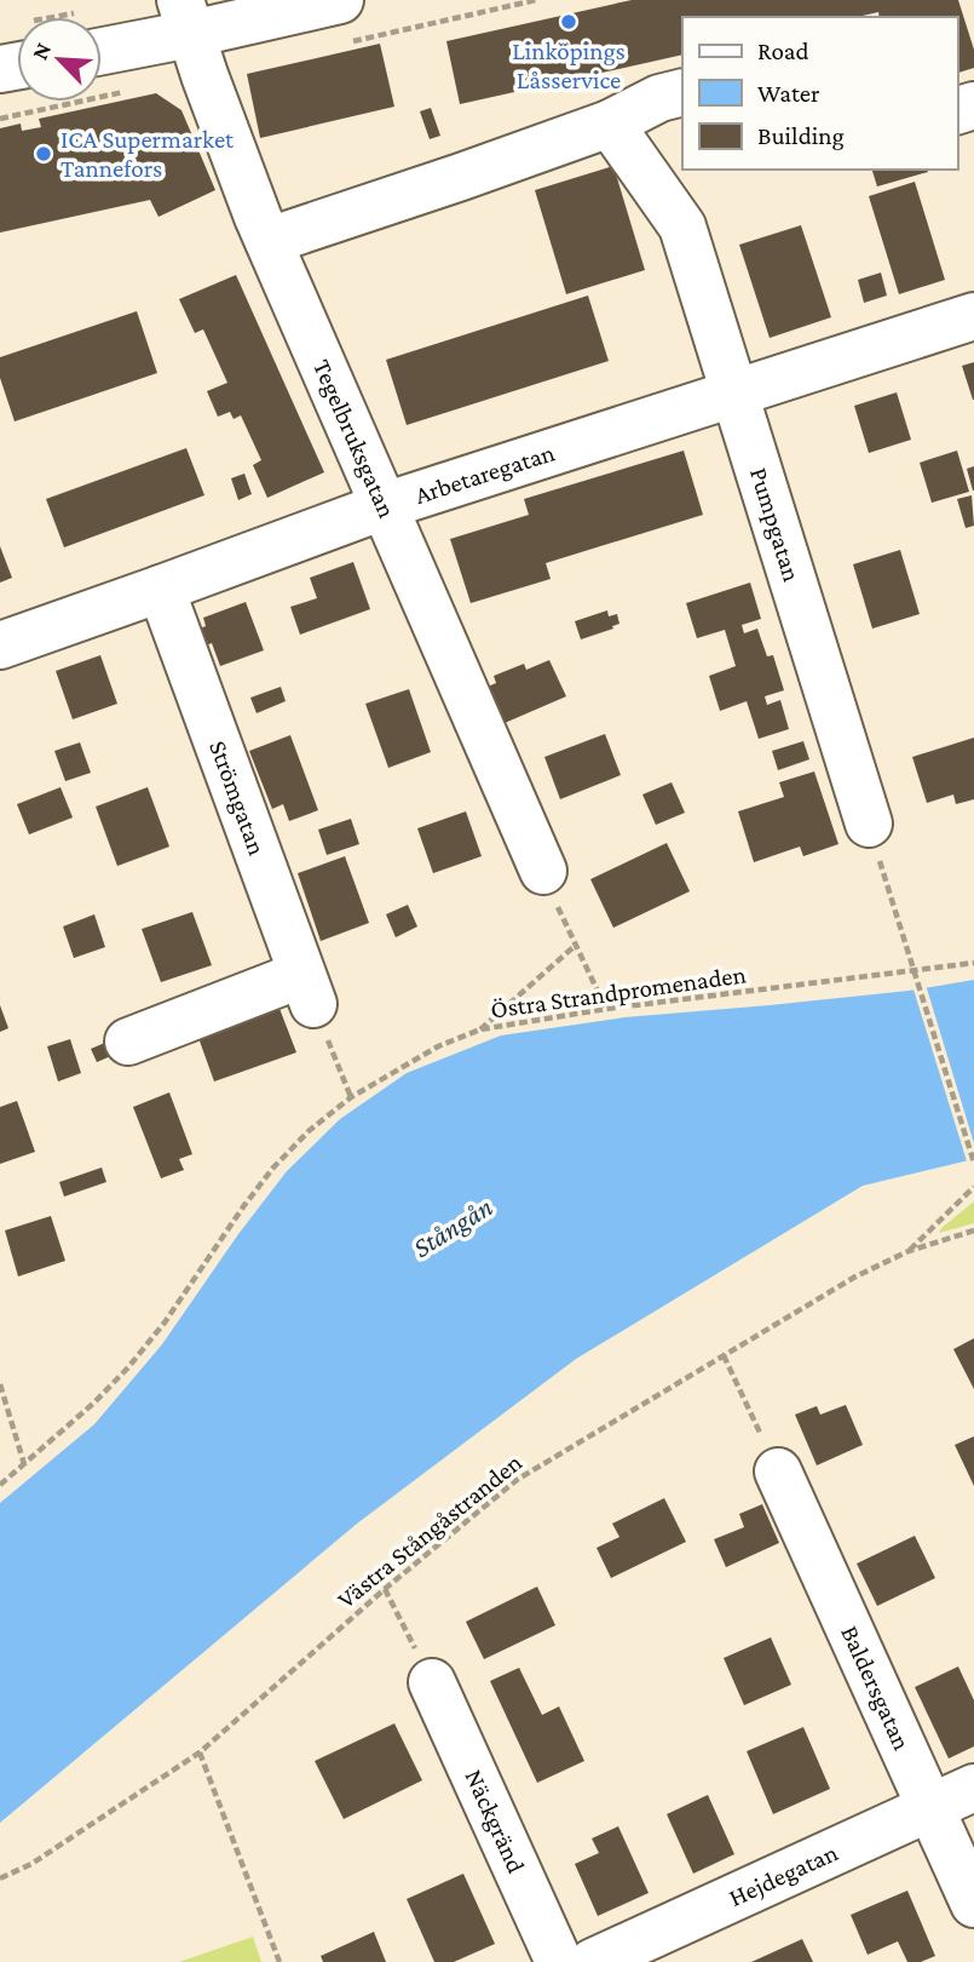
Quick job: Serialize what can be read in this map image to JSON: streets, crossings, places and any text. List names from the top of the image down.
{
  "streets": {
    "street": [
      "Tegelbruksgatan",
      "Arbetaregatan",
      "Pumpgatan",
      "Strömgatan",
      "Baldersgatan",
      "Näckgränd",
      "Hejdegatan"
    ],
    "path": ["Östra Strandpromenaden", "Västra Stångåstranden"]
  },
  "crossings": [
    ["Tegelbruksgatan", "Arbetaregatan"],
    ["Arbetaregatan", "Pumpgatan"],
    ["Arbetaregatan", "Strömgatan"],
    ["Baldersgatan", "Hejdegatan"]
  ],
  "water": ["Stångån"],
  "places": ["Linköpings Låsservice", "ICA Supermarket Tannefors"],
  "legend": ["Road", "Water", "Building"],
  "north": "top left"
}
